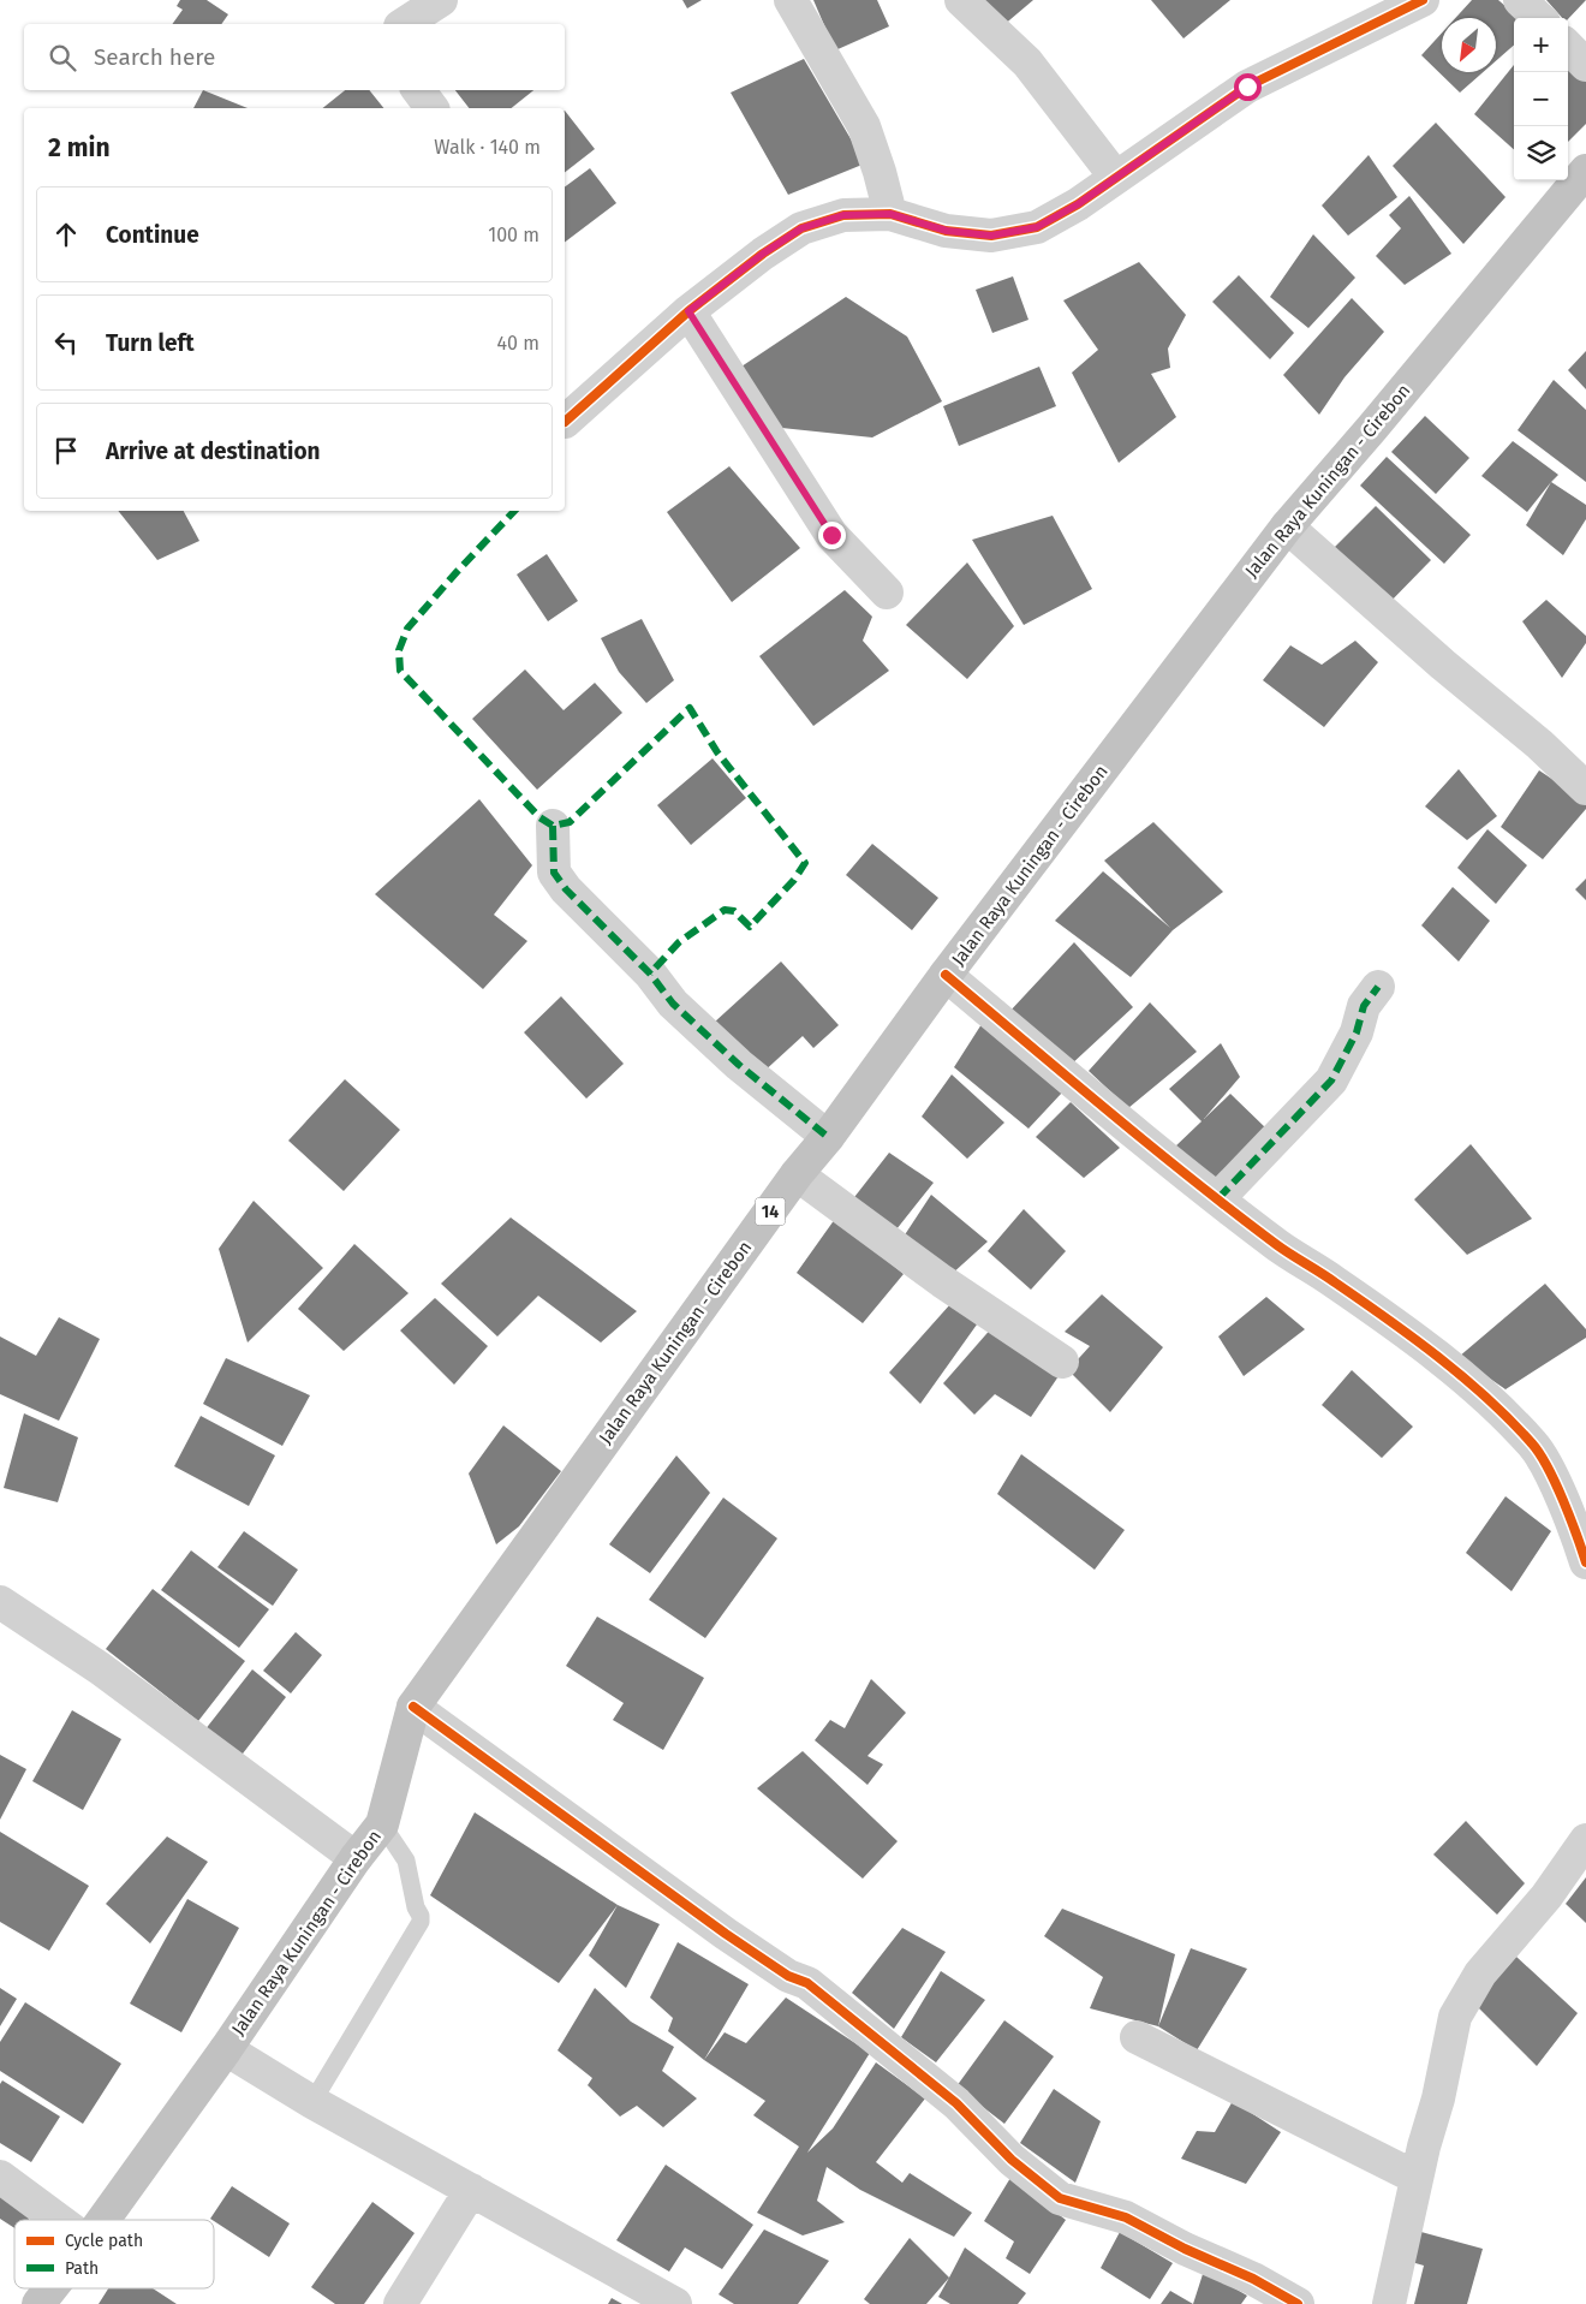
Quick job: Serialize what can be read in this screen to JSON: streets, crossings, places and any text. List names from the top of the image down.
{
  "streets": {
    "highway": ["Jalan Raya Kuningan - Cirebon", "14"]
  },
  "legend": ["Cycle path", "Path"],
  "north": "bottom left",
  "page": {
    "map_buttons": ["+", "−"],
    "search": "Search here",
    "heading": ["2 min", "Walk · 140 m"],
    "list": [
      ["Continue", "100 m"],
      ["Turn left", "40 m"],
      "Arrive at destination"
    ]
  }
}
